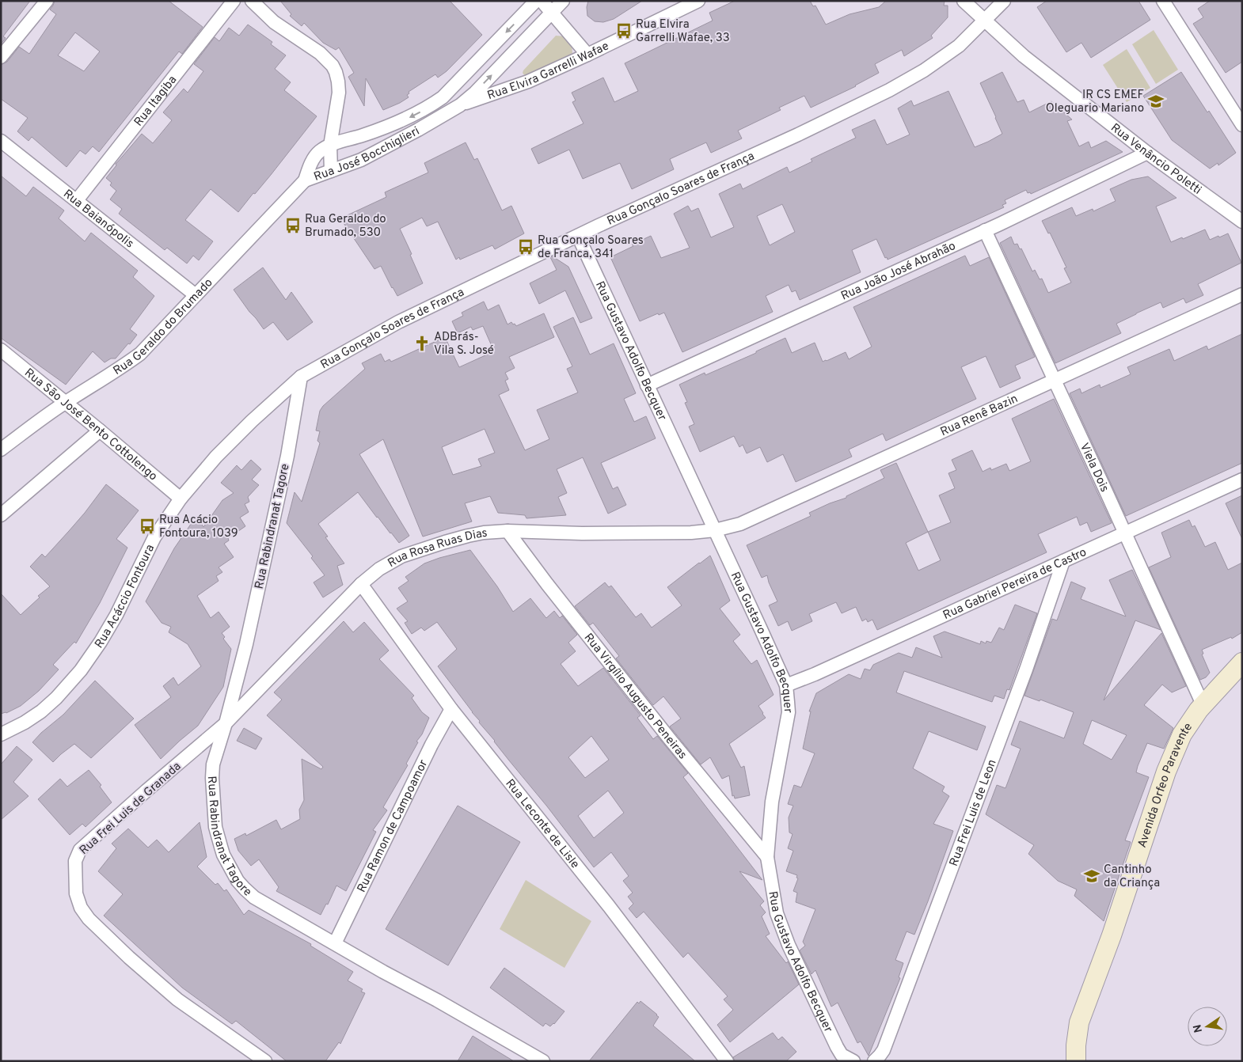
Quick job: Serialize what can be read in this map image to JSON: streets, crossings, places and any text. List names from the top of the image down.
{
  "streets": {
    "main road": ["Avenida Orfeo Paravente"],
    "street": [
      "Rua Elvira Garrelli Wafae",
      "Rua Itagiba",
      "Rua José Bocchiglieri",
      "Rua Venâncio Poletti",
      "Rua Gonçalo Soares de França",
      "Rua Baianópolis",
      "Rua João José Abrahão",
      "Rua Geraldo do Brumado",
      "Rua Gustavo Adolfo Becquer",
      "Rua Renê Bazin",
      "Rua São José Bento Cottolengo",
      "Viela Dois",
      "Rua Rabindranat Tagore",
      "Rua Rosa Ruas Dias",
      "Rua Gabriel Pereira de Castro",
      "Rua Acáccio Fontoura",
      "Rua Virgílio Augusto Peneiras",
      "Rua Frei Luis de Granada",
      "Rua Frei Luis de Leon",
      "Rua Leconte de Lisle",
      "Rua Ramon de Campoamor"
    ]
  },
  "crossings": [
    ["Rua Elvira Garrelli Wafae", "Rua José Bocchiglieri"],
    ["Rua Itagiba", "Rua Baianópolis"],
    ["Rua José Bocchiglieri", "Rua Geraldo do Brumado"],
    ["Rua Venâncio Poletti", "Rua Gonçalo Soares de França"],
    ["Rua Venâncio Poletti", "Rua João José Abrahão"],
    ["Rua Gonçalo Soares de França", "Rua Gustavo Adolfo Becquer"],
    ["Rua Gonçalo Soares de França", "Rua Rabindranat Tagore"],
    ["Rua Gonçalo Soares de França", "Rua Acáccio Fontoura"],
    ["Rua Baianópolis", "Rua Geraldo do Brumado"],
    ["Rua João José Abrahão", "Rua Gustavo Adolfo Becquer"],
    ["Rua João José Abrahão", "Viela Dois"],
    ["Rua Geraldo do Brumado", "Rua São José Bento Cottolengo"],
    ["Rua Gustavo Adolfo Becquer", "Rua Renê Bazin"],
    ["Rua Gustavo Adolfo Becquer", "Rua Rosa Ruas Dias"],
    ["Rua Gustavo Adolfo Becquer", "Rua Gabriel Pereira de Castro"],
    ["Rua Gustavo Adolfo Becquer", "Rua Virgílio Augusto Peneiras"],
    ["Rua Renê Bazin", "Viela Dois"],
    ["Rua Renê Bazin", "Rua Rosa Ruas Dias"],
    ["Rua São José Bento Cottolengo", "Rua Acáccio Fontoura"],
    ["Viela Dois", "Rua Gabriel Pereira de Castro"],
    ["Viela Dois", "Avenida Orfeo Paravente"],
    ["Rua Rabindranat Tagore", "Rua Rosa Ruas Dias"],
    ["Rua Rabindranat Tagore", "Rua Acáccio Fontoura"],
    ["Rua Rabindranat Tagore", "Rua Frei Luis de Granada"],
    ["Rua Rabindranat Tagore", "Rua Ramon de Campoamor"],
    ["Rua Rosa Ruas Dias", "Rua Virgílio Augusto Peneiras"],
    ["Rua Rosa Ruas Dias", "Rua Frei Luis de Granada"],
    ["Rua Rosa Ruas Dias", "Rua Leconte de Lisle"],
    ["Rua Gabriel Pereira de Castro", "Rua Frei Luis de Leon"],
    ["Rua Leconte de Lisle", "Rua Ramon de Campoamor"]
  ],
  "places": {
    "bus stop": [
      "Rua Elvira Garrelli Wafae, 33",
      "Rua Geraldo do Brumado, 530",
      "Rua Gonçalo Soares de Franca, 341",
      "Rua Acácio Fontoura, 1039"
    ],
    "school or university": ["IR CS EMEF Oleguario Mariano", "Cantinho da Criança"],
    "church": ["ADBrás- Vila S. José"]
  },
  "north": "left"
}
